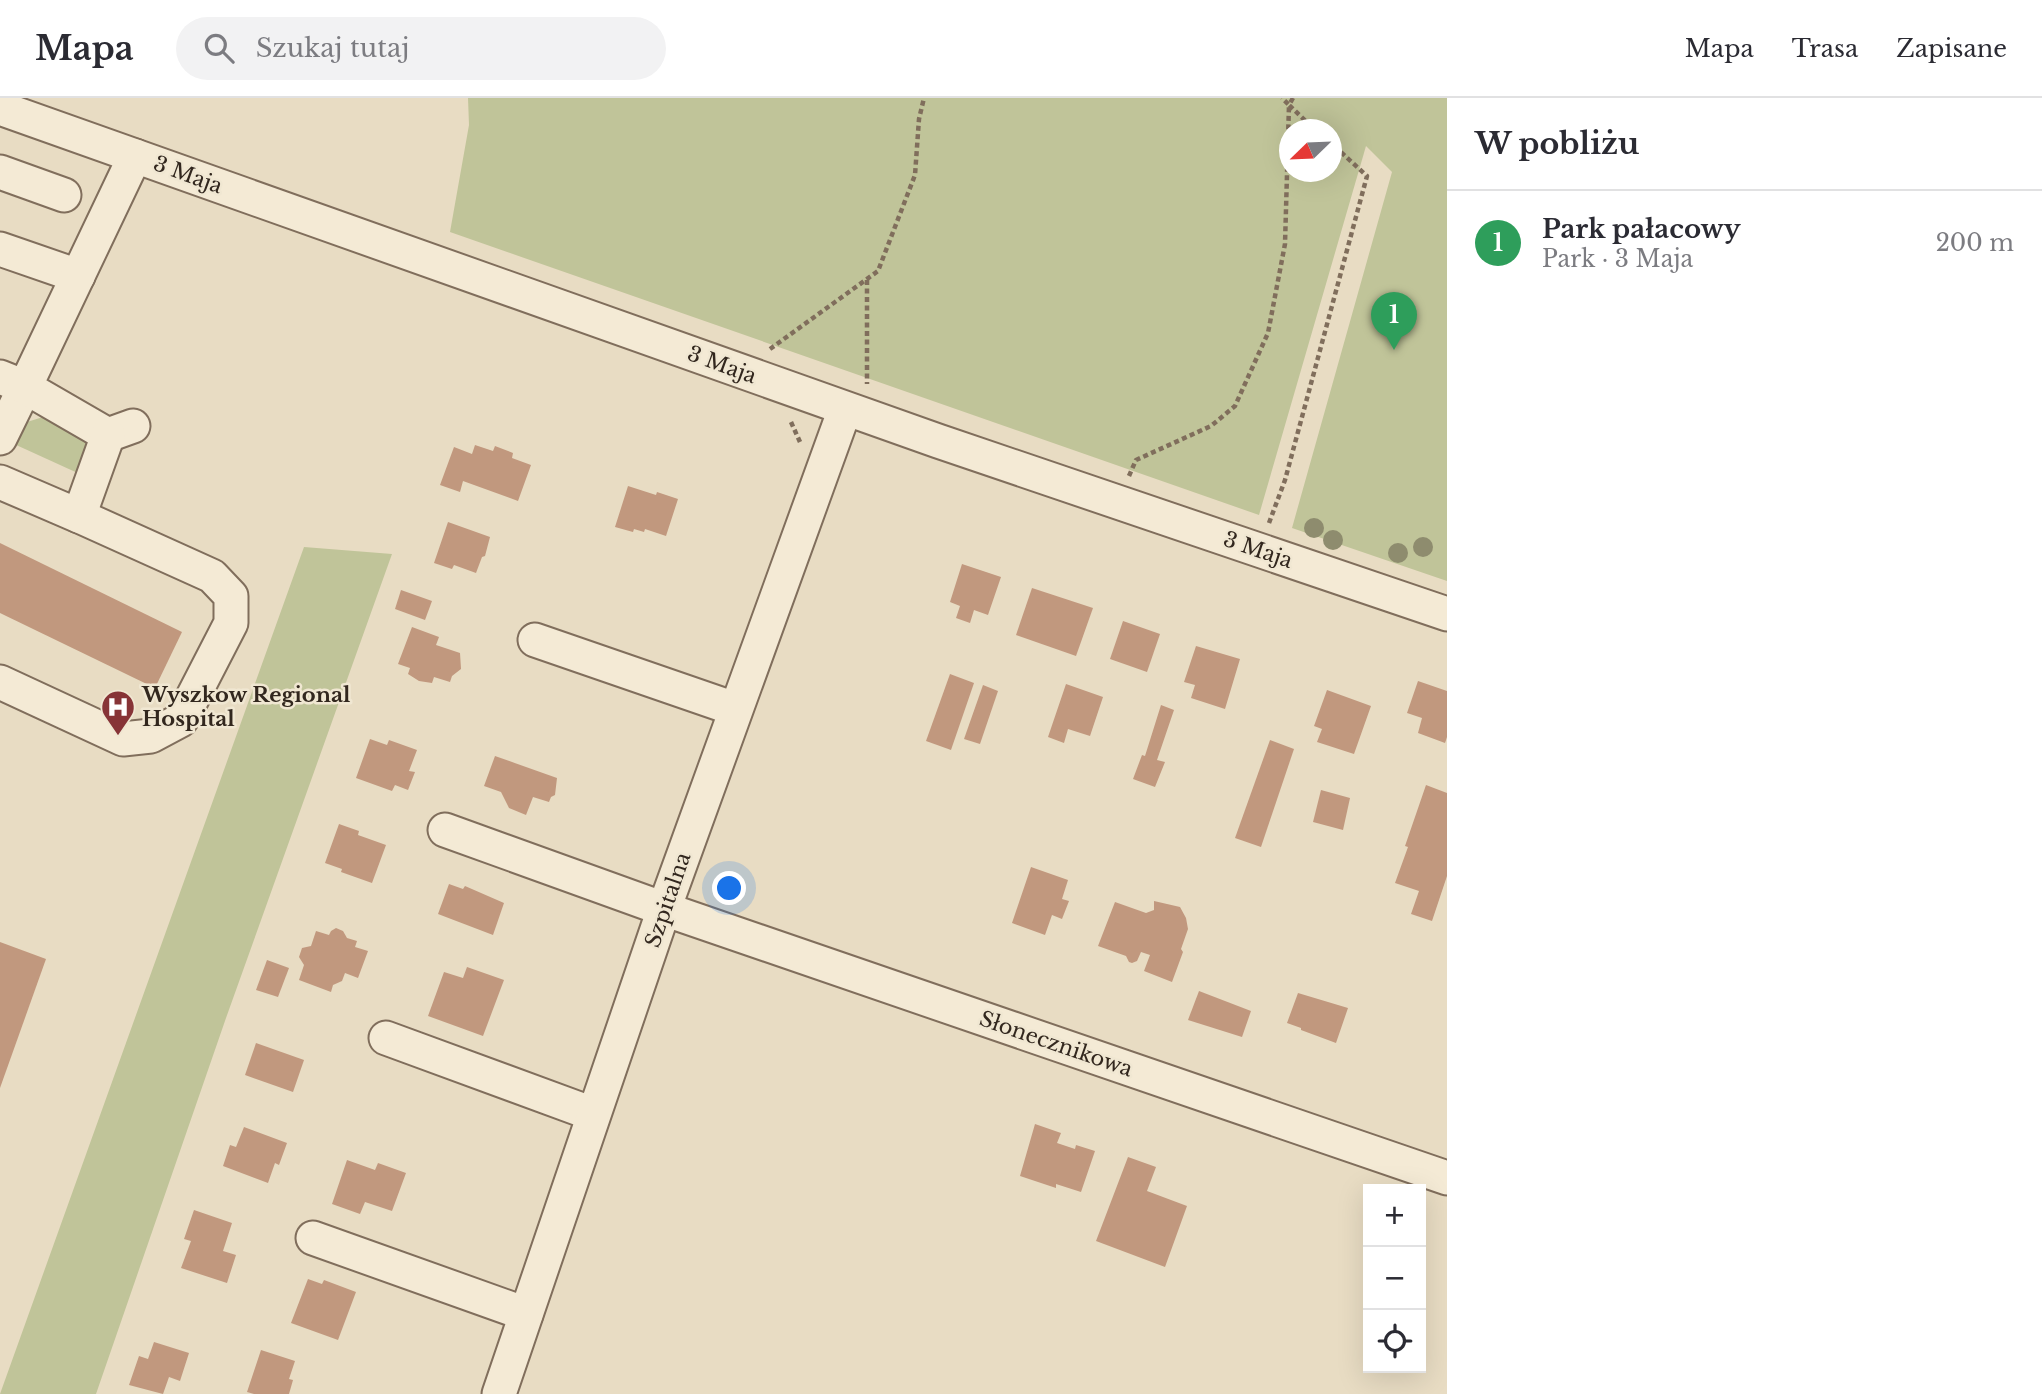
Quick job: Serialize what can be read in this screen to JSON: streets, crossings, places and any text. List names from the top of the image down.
{
  "streets": {
    "street": ["3 Maja", "Szpitalna", "Słonecznikowa"]
  },
  "crossings": [
    ["3 Maja", "Szpitalna"],
    ["Szpitalna", "Słonecznikowa"]
  ],
  "places": {
    "hospital": ["Wyszkow Regional Hospital"]
  },
  "north": "bottom left",
  "page": {
    "header": "Mapa",
    "search": "Szukaj tutaj",
    "nav": ["Mapa", "Trasa", "Zapisane"],
    "heading": "W pobliżu",
    "list": [
      {
        "mark": "1",
        "name": "Park pałacowy",
        "note": "Park · 3 Maja",
        "value": "200 m"
      }
    ],
    "pins": "1",
    "map_buttons": ["+", "−"]
  }
}
